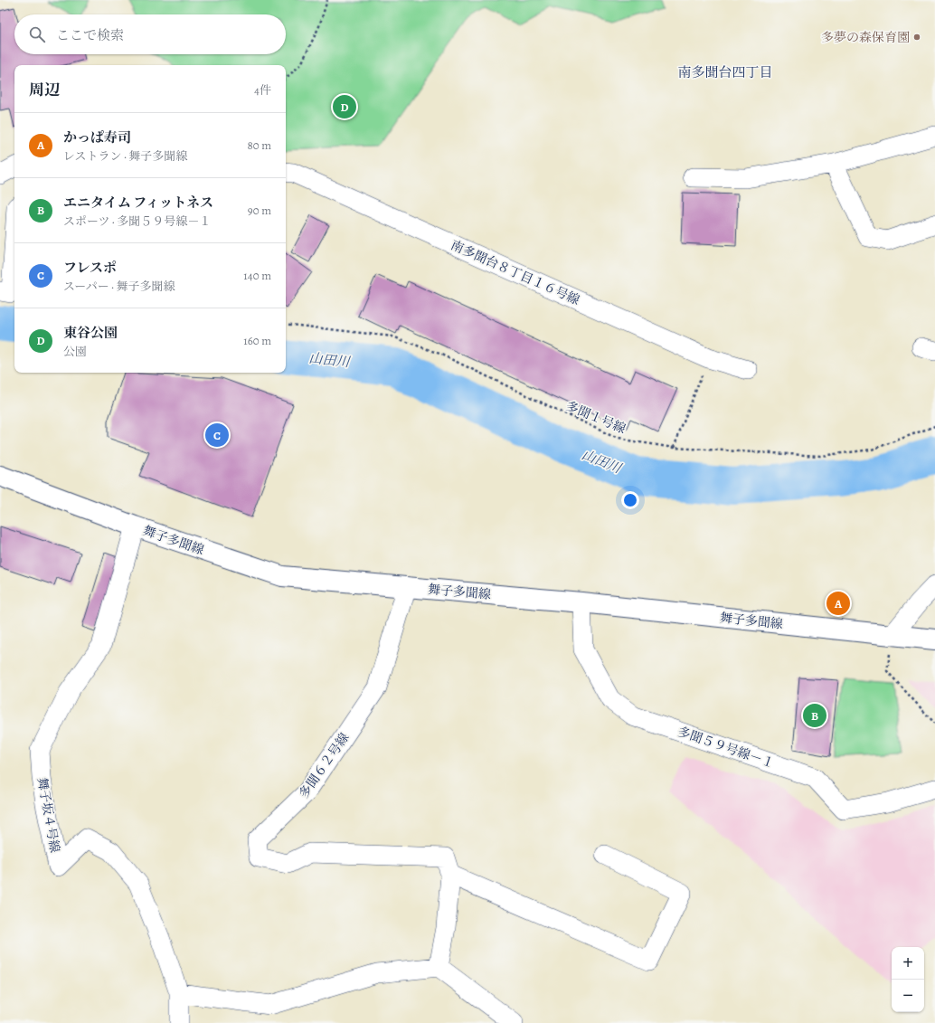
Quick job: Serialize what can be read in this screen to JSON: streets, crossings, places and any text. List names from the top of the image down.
{
  "streets": {
    "street": [
      "南多聞台８丁目１６号線",
      "舞子多聞線",
      "多聞５９号線－１",
      "多聞６２号線",
      "舞子坂４号線"
    ],
    "path": ["多聞１号線"]
  },
  "crossings": [
    ["舞子多聞線", "多聞５９号線－１"],
    ["舞子多聞線", "多聞６２号線"],
    ["舞子多聞線", "舞子坂４号線"]
  ],
  "districts": ["南多聞台四丁目"],
  "water": ["山田川"],
  "places": ["多夢の森保育園"],
  "page": {
    "search": "ここで検索",
    "heading": ["周辺", "4件"],
    "pins": [
      "D",
      "C",
      "A",
      "B"
    ],
    "list": [
      {
        "mark": "A",
        "name": "かっぱ寿司",
        "note": "レストラン · 舞子多聞線",
        "value": "80 m"
      },
      {
        "mark": "B",
        "name": "エニタイム フィットネス",
        "note": "スポーツ · 多聞５９号線－１",
        "value": "90 m"
      },
      {
        "mark": "C",
        "name": "フレスポ",
        "note": "スーパー · 舞子多聞線",
        "value": "140 m"
      },
      {
        "mark": "D",
        "name": "東谷公園",
        "note": "公園",
        "value": "160 m"
      }
    ],
    "map_buttons": ["+", "−"]
  }
}
